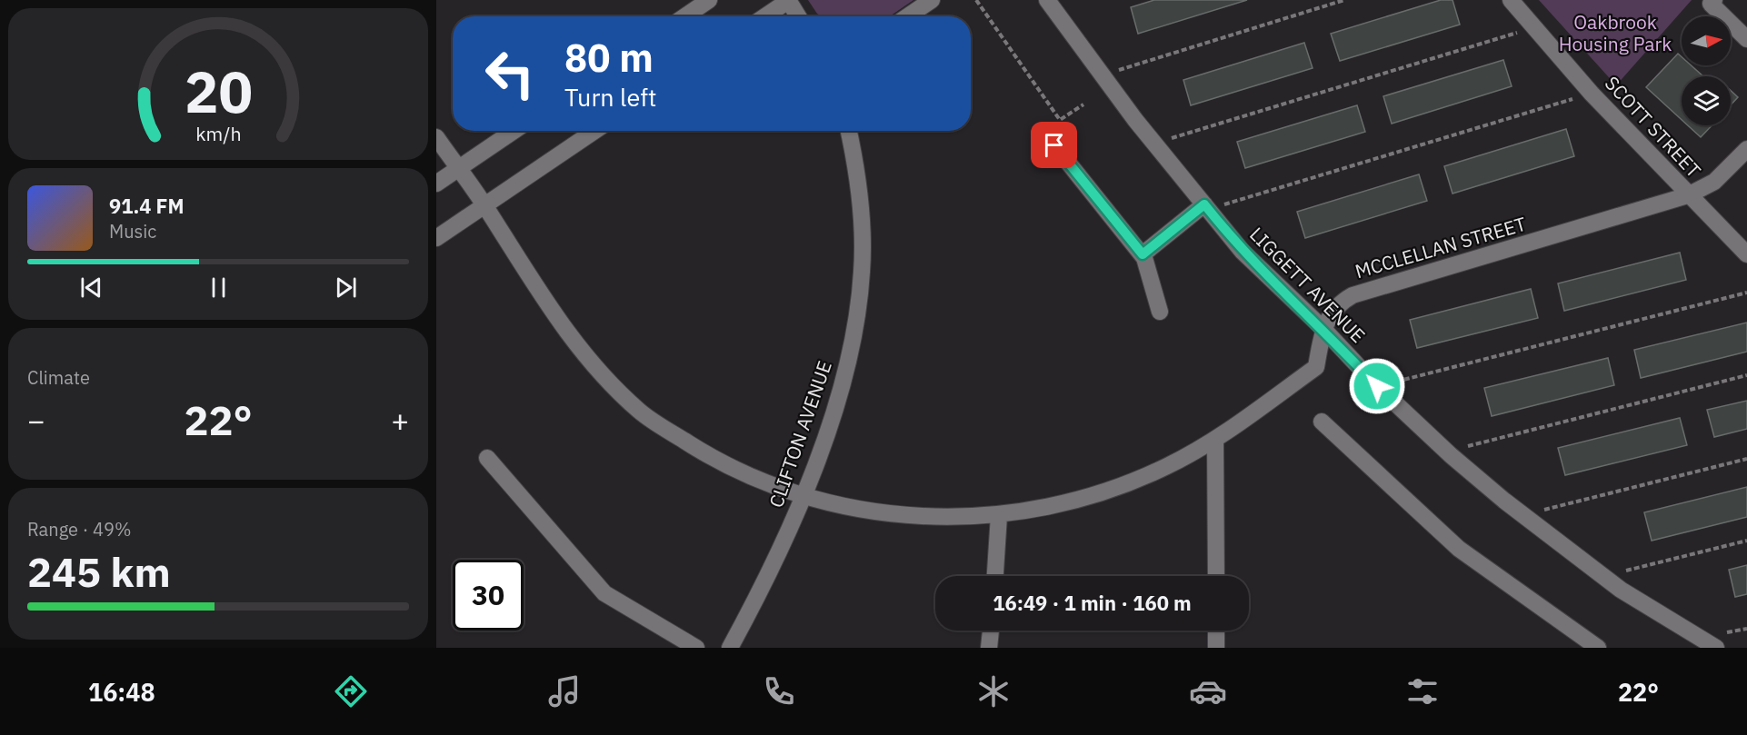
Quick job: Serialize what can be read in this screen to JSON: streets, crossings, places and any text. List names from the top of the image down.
{
  "streets": {
    "street": [
      "SCOTT STREET",
      "MCCLELLAN STREET",
      "LIGGETT AVENUE",
      "CLIFTON AVENUE"
    ]
  },
  "crossings": [
    ["SCOTT STREET", "MCCLELLAN STREET"],
    ["MCCLELLAN STREET", "LIGGETT AVENUE"],
    ["MCCLELLAN STREET", "CLIFTON AVENUE"]
  ],
  "parks": ["Oakbrook Housing Park"],
  "north": "right",
  "page": {
    "turn": ["80 m", "Turn left"],
    "song": ["91.4 FM", "Music"],
    "tile": [
      "Climate",
      ["Range · 49%", "245 km"]
    ],
    "heat": ["−", "22°", "+"],
    "limit": "30",
    "trip": "16:49 · 1 min · 160 m",
    "tabs": ["16:48", "22°"],
    "gauge": ["20", "km/h"]
  }
}
